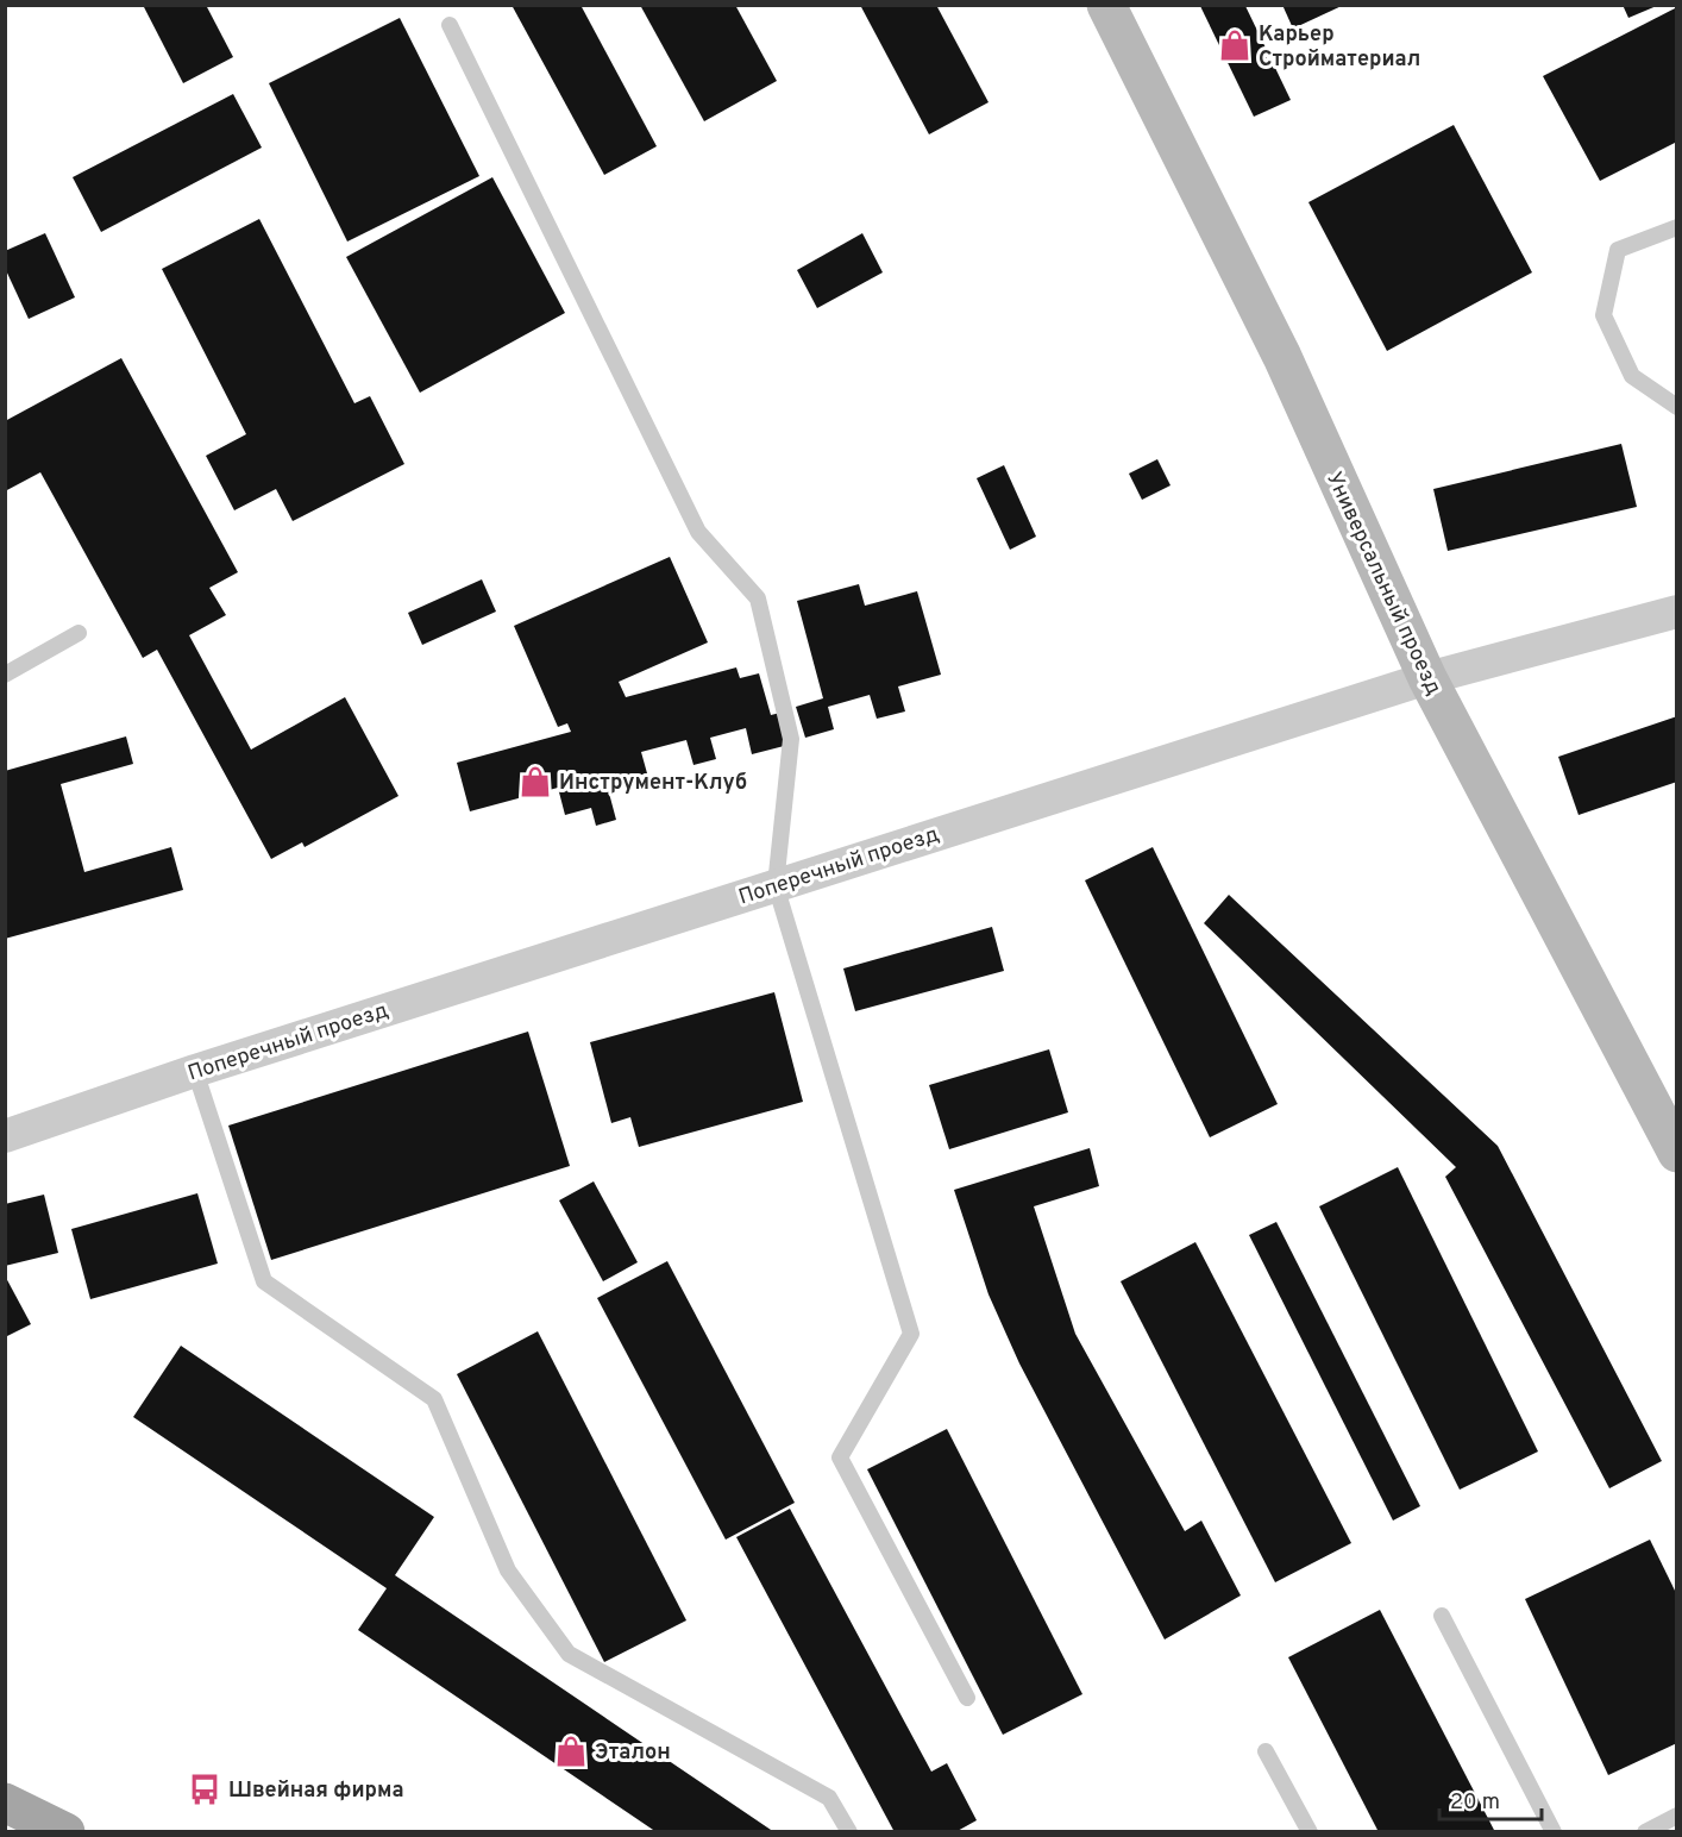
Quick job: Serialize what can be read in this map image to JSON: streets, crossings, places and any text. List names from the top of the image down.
{
  "streets": {
    "street": ["Универсальный проезд", "Поперечный проезд"]
  },
  "crossings": [
    ["Универсальный проезд", "Поперечный проезд"]
  ],
  "places": {
    "shop": ["Карьер Стройматериал", "Инструмент-Клуб", "Эталон"],
    "bus stop": ["Швейная фирма"]
  },
  "scale_bar": "20 m"
}
